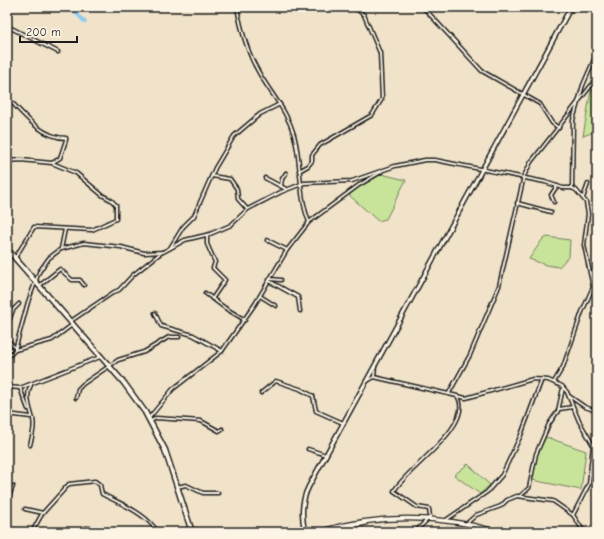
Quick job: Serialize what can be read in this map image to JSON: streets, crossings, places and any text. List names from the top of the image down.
{
  "scale_bar": "200 m"
}
